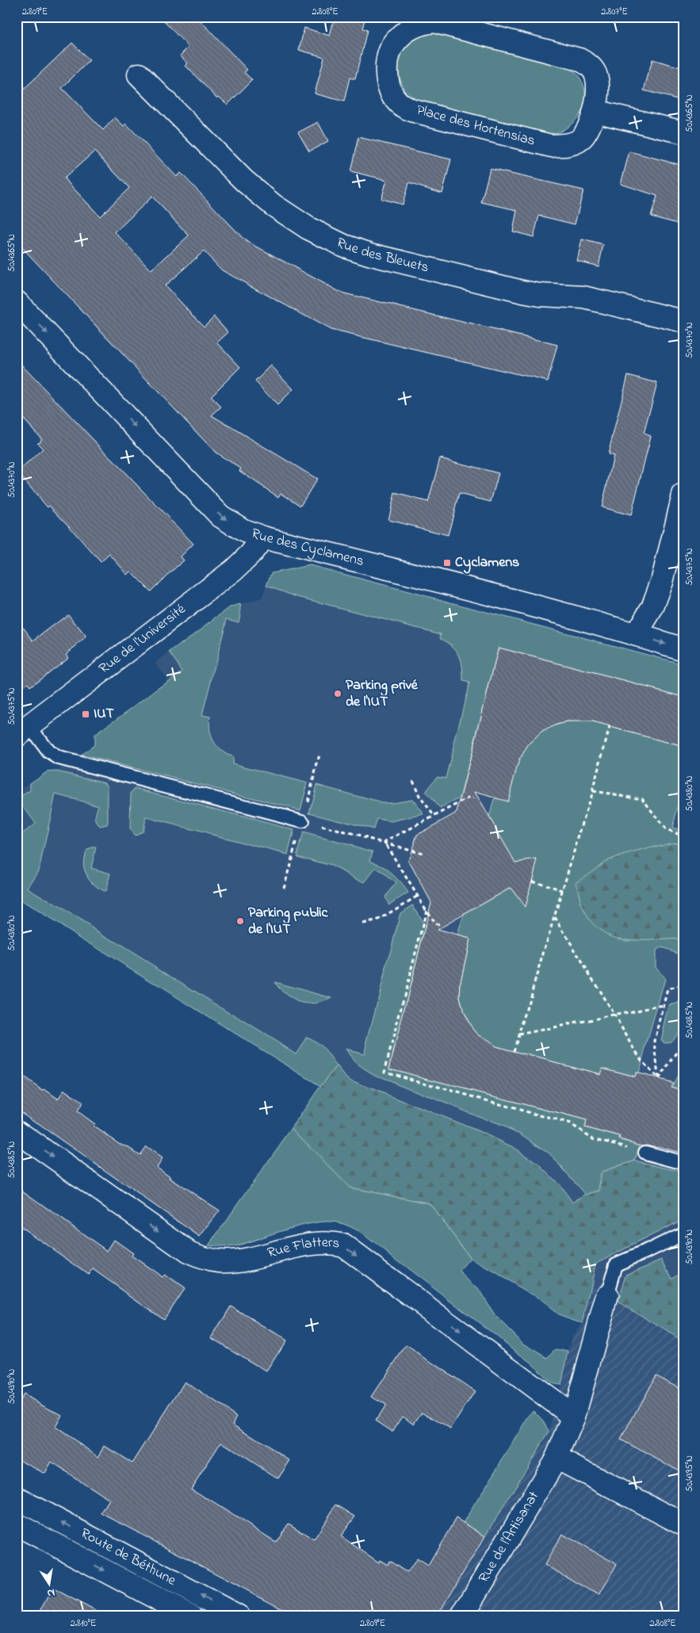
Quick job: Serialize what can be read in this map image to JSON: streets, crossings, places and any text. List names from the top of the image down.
{
  "streets": {
    "street": [
      "Place des Hortensias",
      "Rue des Bleuets",
      "Rue des Cyclamens",
      "Rue de l'Université",
      "Rue Flatters",
      "Rue de l'Artisanat",
      "Route de Béthune"
    ]
  },
  "crossings": [
    ["Rue des Cyclamens", "Rue de l'Université"],
    ["Rue Flatters", "Rue de l'Artisanat"]
  ],
  "one_way": ["Rue des Cyclamens", "Rue Flatters"],
  "places": {
    "transit": ["Cyclamens", "IUT"],
    "other": ["Parking privé de l'IUT", "Parking public de l'IUT"]
  },
  "north": "bottom",
  "coordinates": [
    "2.809°E",
    "2.808°E",
    "2.807°E",
    "50.4365°N",
    "50.4370°N",
    "50.4375°N",
    "50.4380°N",
    "50.4385°N",
    "50.4390°N",
    "50.4395°N",
    "2.810°E"
  ]
}
